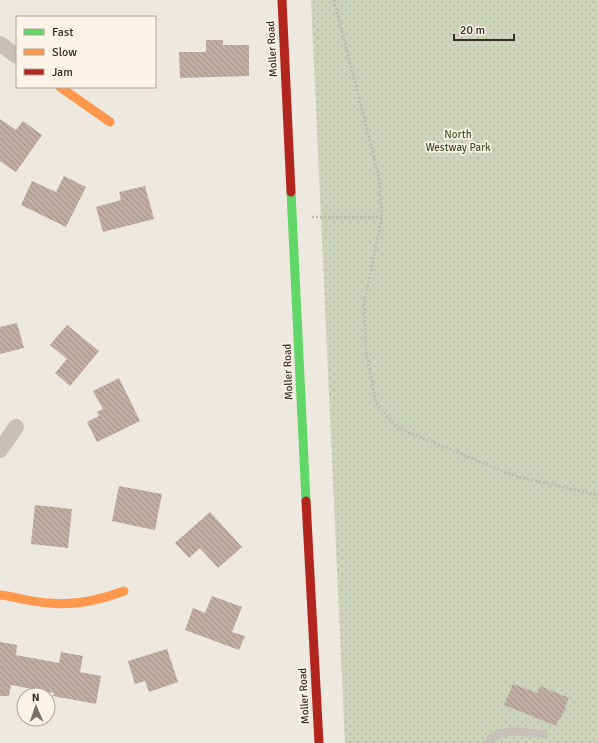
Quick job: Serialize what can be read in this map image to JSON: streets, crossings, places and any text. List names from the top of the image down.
{
  "streets": {
    "street": ["Moller Road"]
  },
  "parks": ["North Westway Park"],
  "legend": ["Fast", "Slow", "Jam"],
  "scale_bar": "20 m",
  "north": "top"
}
